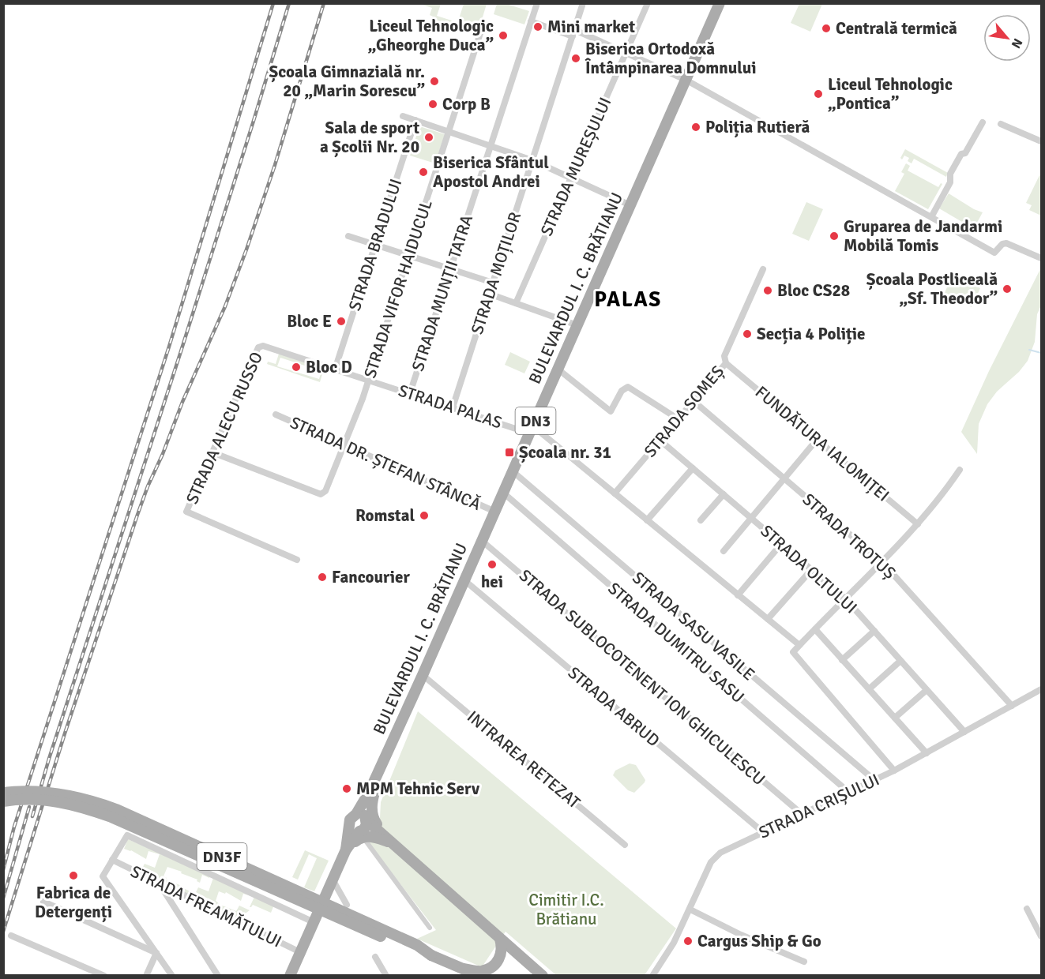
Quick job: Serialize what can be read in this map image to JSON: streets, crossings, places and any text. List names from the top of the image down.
{
  "streets": {
    "main road": ["BULEVARDUL I. C. BRĂTIANU", "DN3", "DN3F"],
    "street": [
      "STRADA MUREȘULUI",
      "STRADA BRADULUI",
      "STRADA MOȚILOR",
      "STRADA VIFOR HAIDUCUL",
      "STRADA MUNȚII TATRA",
      "STRADA PALAS",
      "STRADA SOMEȘ",
      "STRADA ALECU RUSSO",
      "FUNDĂTURA IALOMIȚEI",
      "STRADA DR. ȘTEFAN STÂNCĂ",
      "STRADA TROTUȘ",
      "STRADA OLTULUI",
      "STRADA SASU VASILE",
      "STRADA DUMITRU SASU",
      "STRADA SUBLOCOTENENT ION GHICULESCU",
      "STRADA ABRUD",
      "INTRAREA RETEZAT",
      "STRADA CRIȘULUI",
      "STRADA FREAMĂTULUI"
    ]
  },
  "crossings": [
    ["STRADA BRADULUI", "STRADA PALAS"],
    ["STRADA MOȚILOR", "STRADA PALAS"],
    ["BULEVARDUL I. C. BRĂTIANU", "STRADA PALAS"],
    ["BULEVARDUL I. C. BRĂTIANU", "DN3"],
    ["BULEVARDUL I. C. BRĂTIANU", "STRADA DR. ȘTEFAN STÂNCĂ"],
    ["BULEVARDUL I. C. BRĂTIANU", "STRADA SASU VASILE"],
    ["BULEVARDUL I. C. BRĂTIANU", "STRADA DUMITRU SASU"],
    ["BULEVARDUL I. C. BRĂTIANU", "STRADA SUBLOCOTENENT ION GHICULESCU"],
    ["BULEVARDUL I. C. BRĂTIANU", "STRADA ABRUD"],
    ["BULEVARDUL I. C. BRĂTIANU", "INTRAREA RETEZAT"],
    ["STRADA VIFOR HAIDUCUL", "STRADA PALAS"],
    ["STRADA VIFOR HAIDUCUL", "STRADA ALECU RUSSO"],
    ["STRADA VIFOR HAIDUCUL", "STRADA DR. ȘTEFAN STÂNCĂ"],
    ["STRADA MUNȚII TATRA", "STRADA PALAS"],
    ["STRADA PALAS", "STRADA ALECU RUSSO"],
    ["STRADA SOMEȘ", "FUNDĂTURA IALOMIȚEI"],
    ["STRADA SOMEȘ", "STRADA TROTUȘ"],
    ["STRADA SOMEȘ", "STRADA OLTULUI"],
    ["DN3", "STRADA FREAMĂTULUI"],
    ["STRADA TROTUȘ", "STRADA CRIȘULUI"],
    ["STRADA OLTULUI", "STRADA CRIȘULUI"],
    ["STRADA SASU VASILE", "STRADA CRIȘULUI"],
    ["STRADA DUMITRU SASU", "STRADA CRIȘULUI"],
    ["STRADA SUBLOCOTENENT ION GHICULESCU", "STRADA CRIȘULUI"],
    ["STRADA ABRUD", "STRADA CRIȘULUI"]
  ],
  "districts": ["PALAS"],
  "parks": ["Cimitir I.C. Brătianu"],
  "places": {
    "other": [
      "Mini market",
      "Centrală termică",
      "Liceul Tehnologic „Gheorghe Duca”",
      "Biserica Ortodoxă Întâmpinarea Domnului",
      "Școala Gimnazială nr. 20 „Marin Sorescu”",
      "Liceul Tehnologic „Pontica”",
      "Corp B",
      "Poliția Rutieră",
      "Sala de sport a Școlii Nr. 20",
      "Biserica Sfântul Apostol Andrei",
      "Gruparea de Jandarmi Mobilă Tomis",
      "Școala Postliceală „Sf. Theodor”",
      "Bloc CS28",
      "Bloc E",
      "Secția 4 Poliție",
      "Bloc D",
      "Romstal",
      "hei",
      "Fancourier",
      "MPM Tehnic Serv",
      "Fabrica de Detergenți",
      "Cargus Ship & Go"
    ],
    "transit": ["Școala nr. 31"]
  },
  "north": "bottom right"
}
